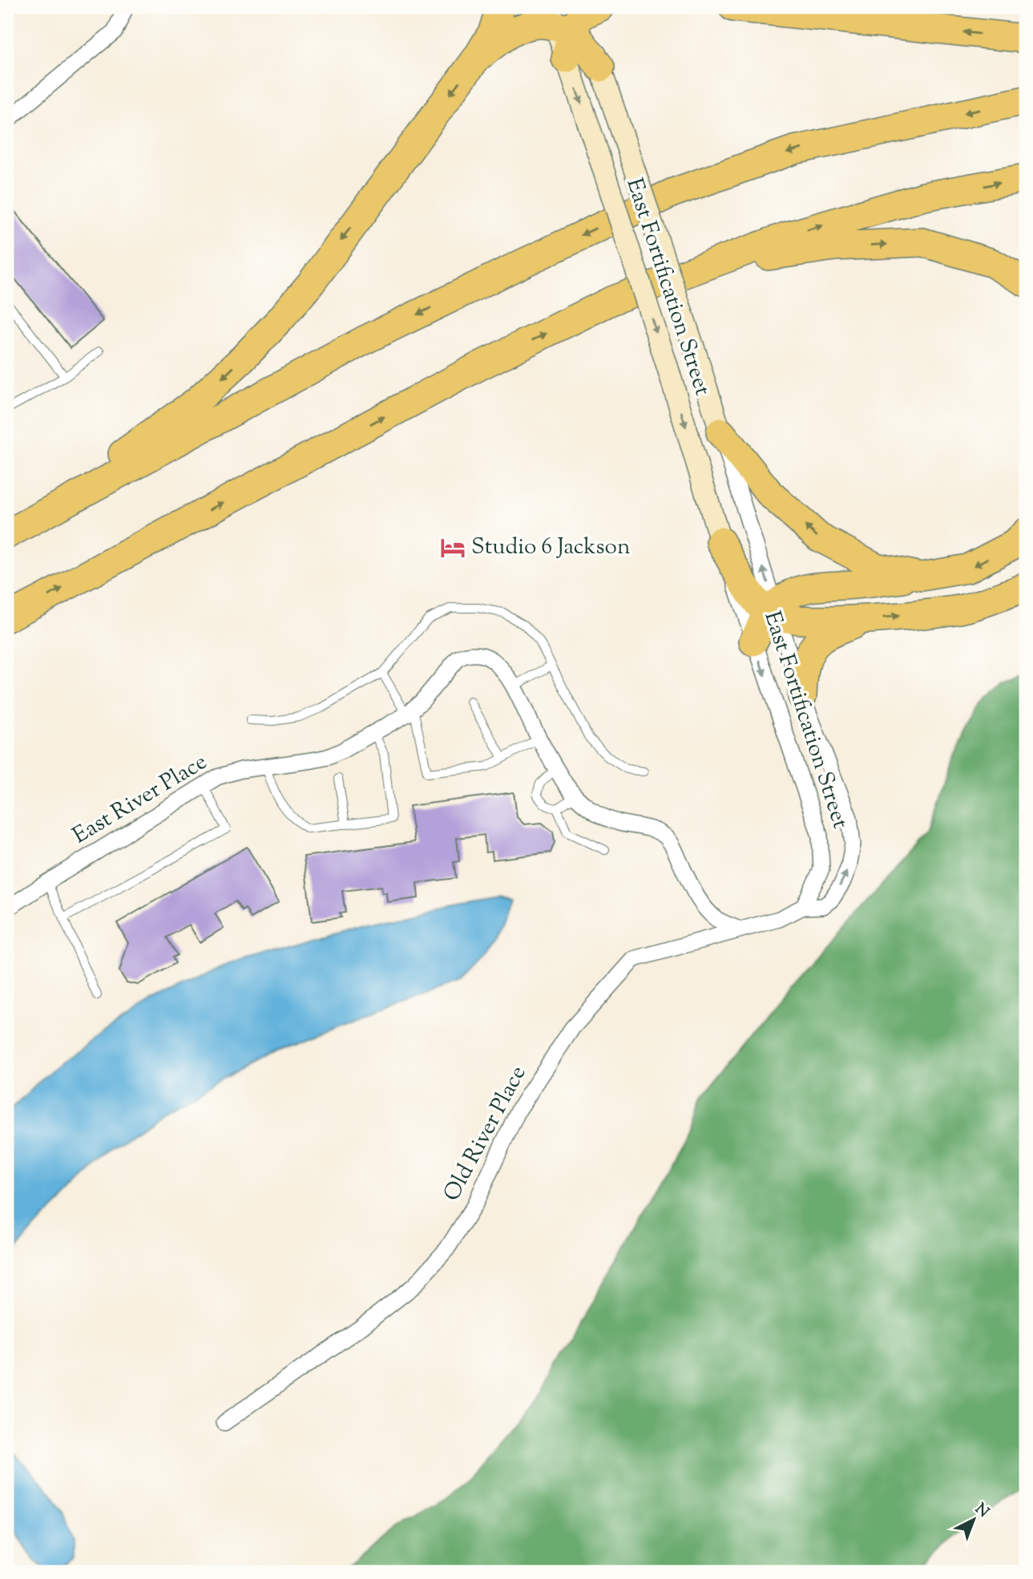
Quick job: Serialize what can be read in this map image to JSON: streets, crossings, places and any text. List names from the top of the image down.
{
  "streets": {
    "street": ["East Fortification Street", "East River Place", "Old River Place"]
  },
  "crossings": [
    ["East Fortification Street", "Old River Place"],
    ["East River Place", "Old River Place"]
  ],
  "places": {
    "hotel": ["Studio 6 Jackson"]
  },
  "north": "top right"
}
